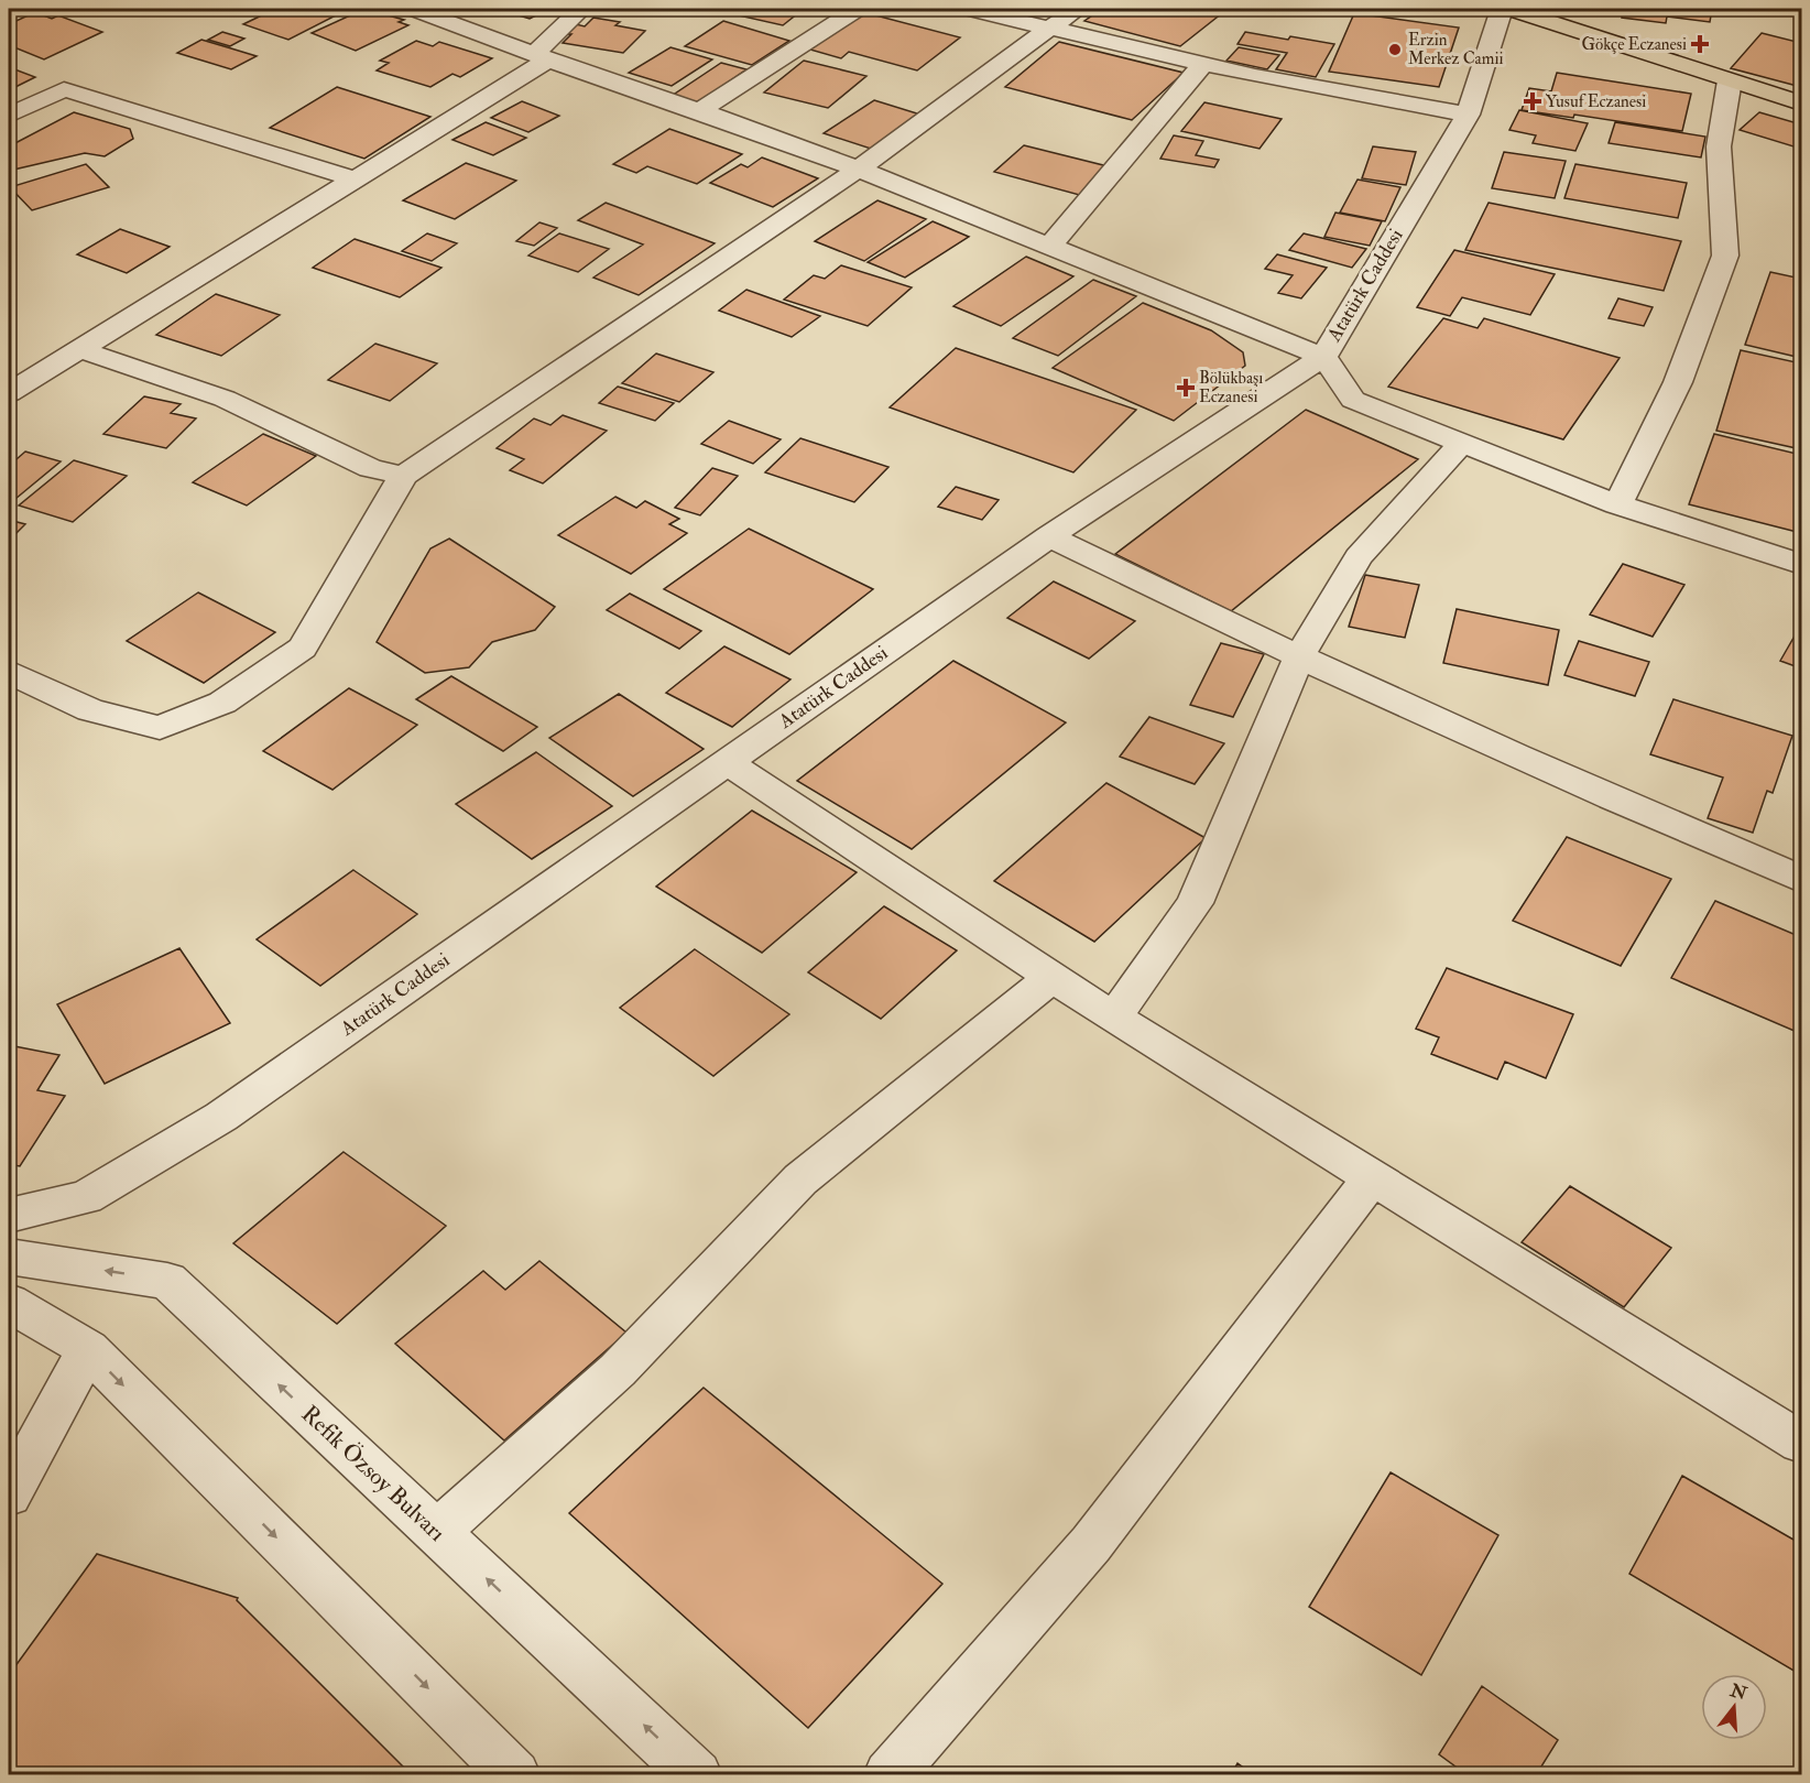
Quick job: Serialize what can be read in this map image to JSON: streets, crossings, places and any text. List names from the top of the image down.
{
  "streets": {
    "street": ["Atatürk Caddesi", "Refik Özsoy Bulvarı"]
  },
  "places": {
    "health": ["Gökçe Eczanesi", "Yusuf Eczanesi", "Bölükbaşı Eczanesi"],
    "other": ["Erzin Merkez Camii"]
  },
  "north": "top"
}
